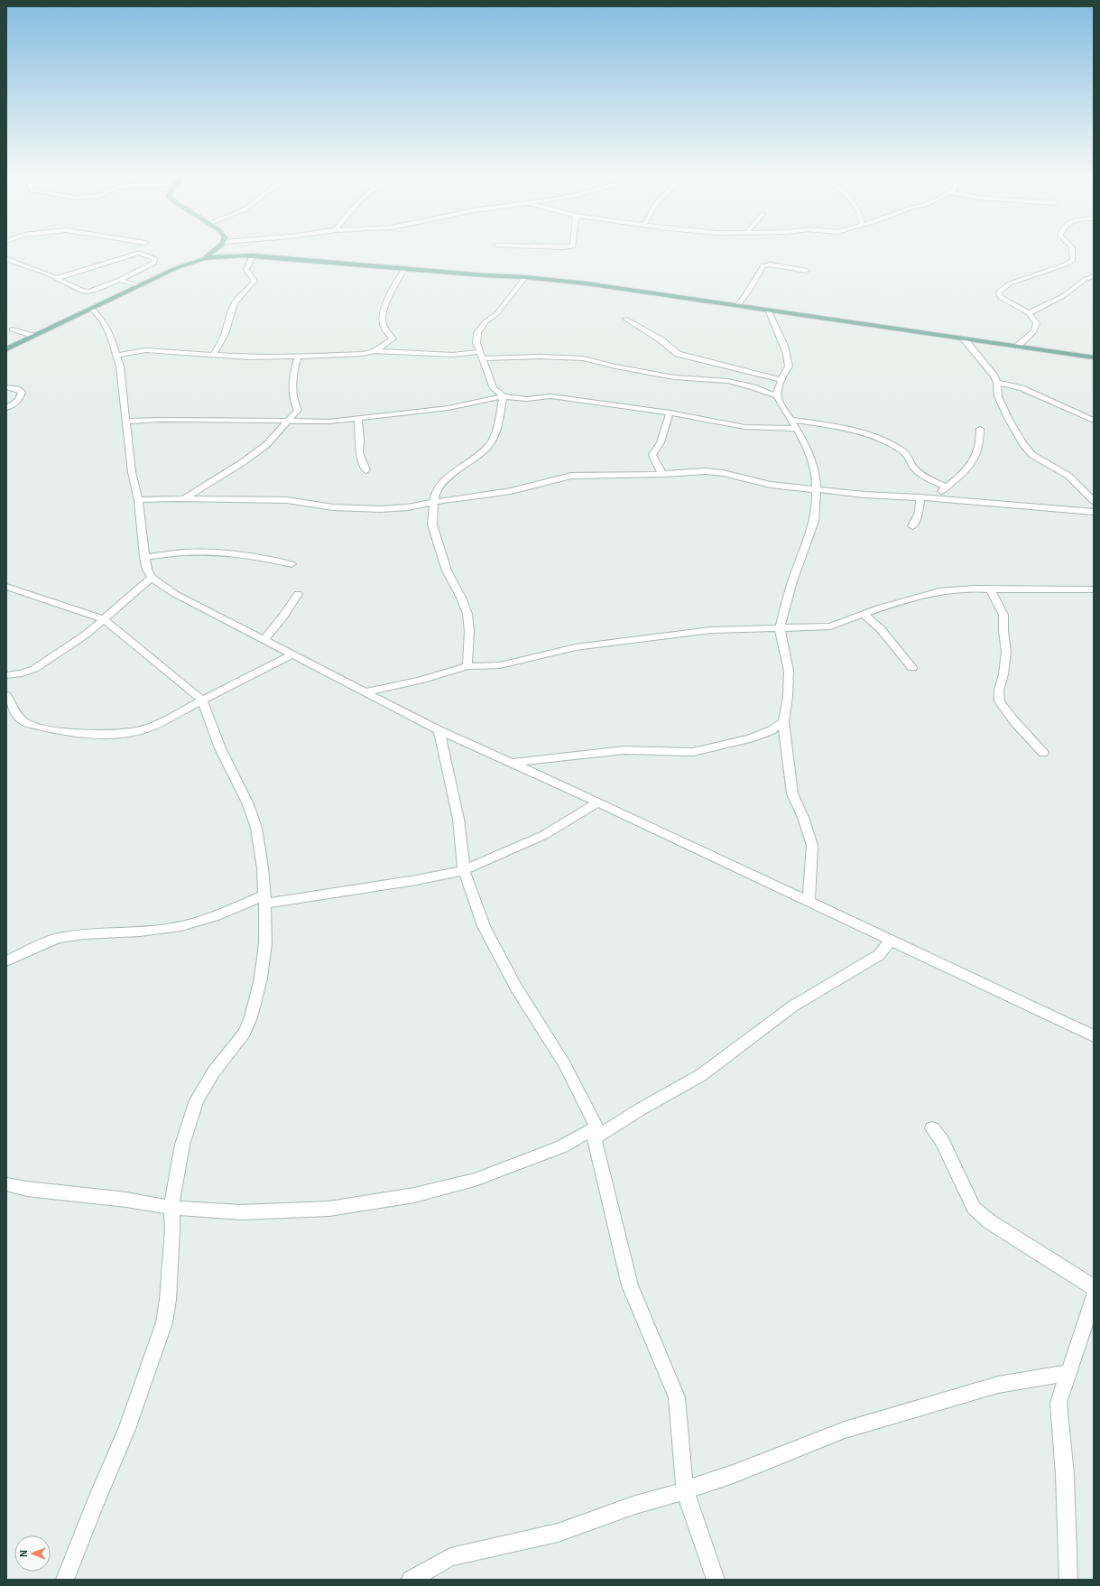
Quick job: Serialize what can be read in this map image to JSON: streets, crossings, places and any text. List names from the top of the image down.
{
  "north": "left"
}
